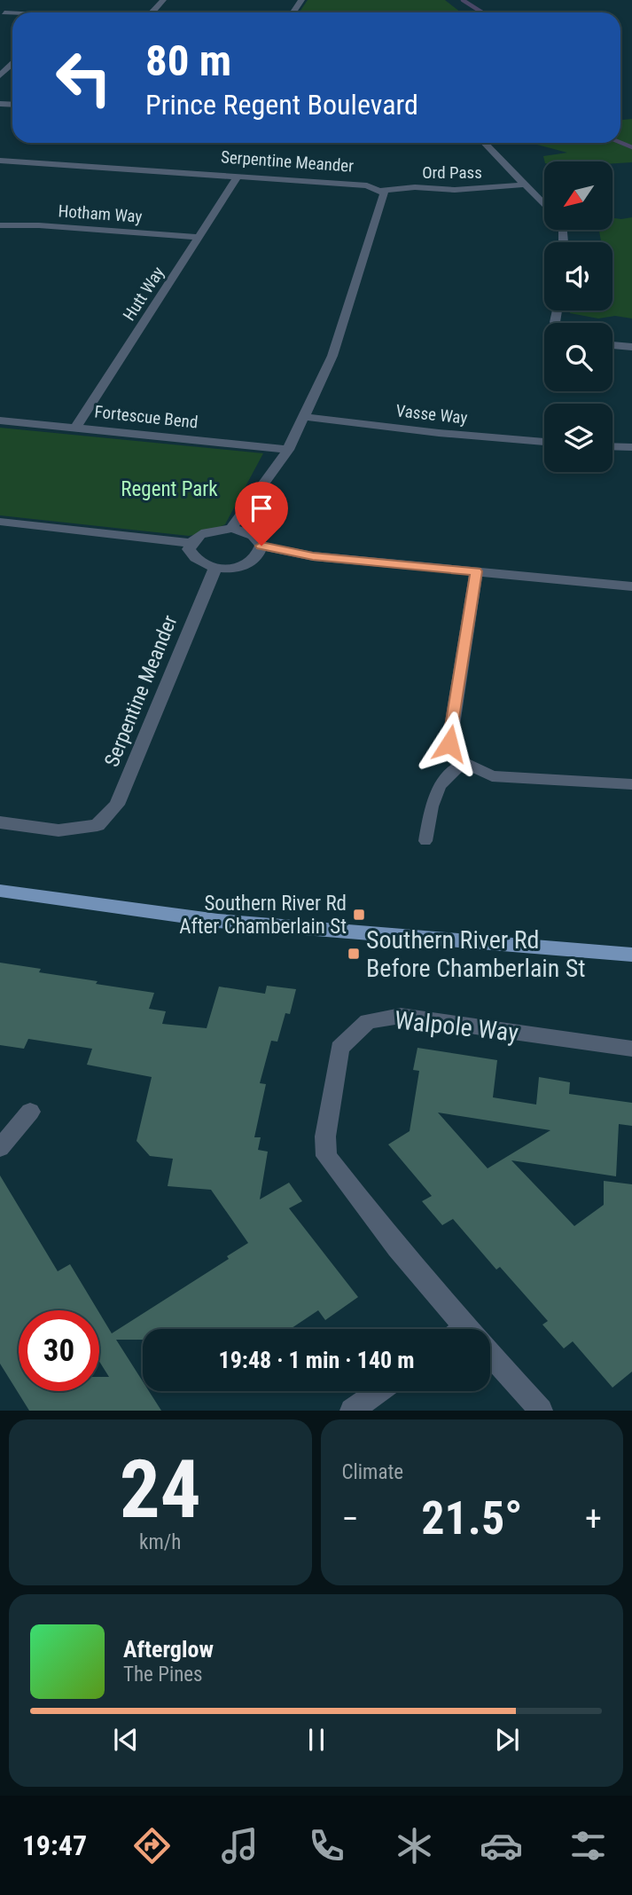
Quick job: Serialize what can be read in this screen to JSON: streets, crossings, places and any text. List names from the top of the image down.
{
  "streets": {
    "street": [
      "Serpentine Meander",
      "Ord Pass",
      "Hotham Way",
      "Hutt Way",
      "Vasse Way",
      "Fortescue Bend",
      "Walpole Way"
    ]
  },
  "crossings": [
    ["Serpentine Meander", "Ord Pass"],
    ["Serpentine Meander", "Hutt Way"],
    ["Serpentine Meander", "Vasse Way"],
    ["Serpentine Meander", "Fortescue Bend"],
    ["Hotham Way", "Hutt Way"],
    ["Hutt Way", "Fortescue Bend"]
  ],
  "parks": ["Regent Park"],
  "places": {
    "transit": ["Southern River Rd After Chamberlain St", "Southern River Rd Before Chamberlain St"]
  },
  "north": "bottom left",
  "page": {
    "turn": ["80 m", "Prince Regent Boulevard"],
    "limit": "30",
    "trip": "19:48 · 1 min · 140 m",
    "tile": [
      ["24", "km/h"],
      "Climate"
    ],
    "heat": ["−", "21.5°", "+"],
    "song": ["Afterglow", "The Pines"],
    "tabs": "19:47"
  }
}
